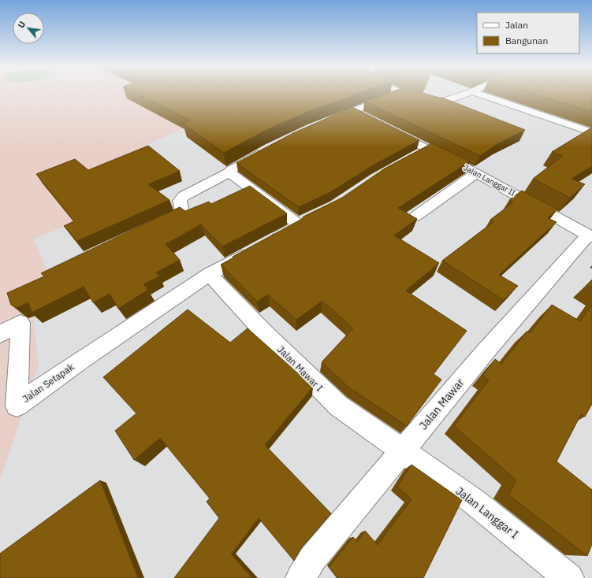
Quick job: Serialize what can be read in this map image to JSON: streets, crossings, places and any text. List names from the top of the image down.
{
  "streets": {
    "street": [
      "Jalan Langgar II",
      "Jalan Mawar I",
      "Jalan Setapak",
      "Jalan Mawar",
      "Jalan Langgar I"
    ]
  },
  "crossings": [
    ["Jalan Langgar II", "Jalan Mawar"],
    ["Jalan Mawar I", "Jalan Setapak"],
    ["Jalan Mawar I", "Jalan Mawar"],
    ["Jalan Mawar I", "Jalan Langgar I"],
    ["Jalan Mawar", "Jalan Langgar I"]
  ],
  "legend": ["Jalan", "Bangunan"],
  "north": "top left"
}
